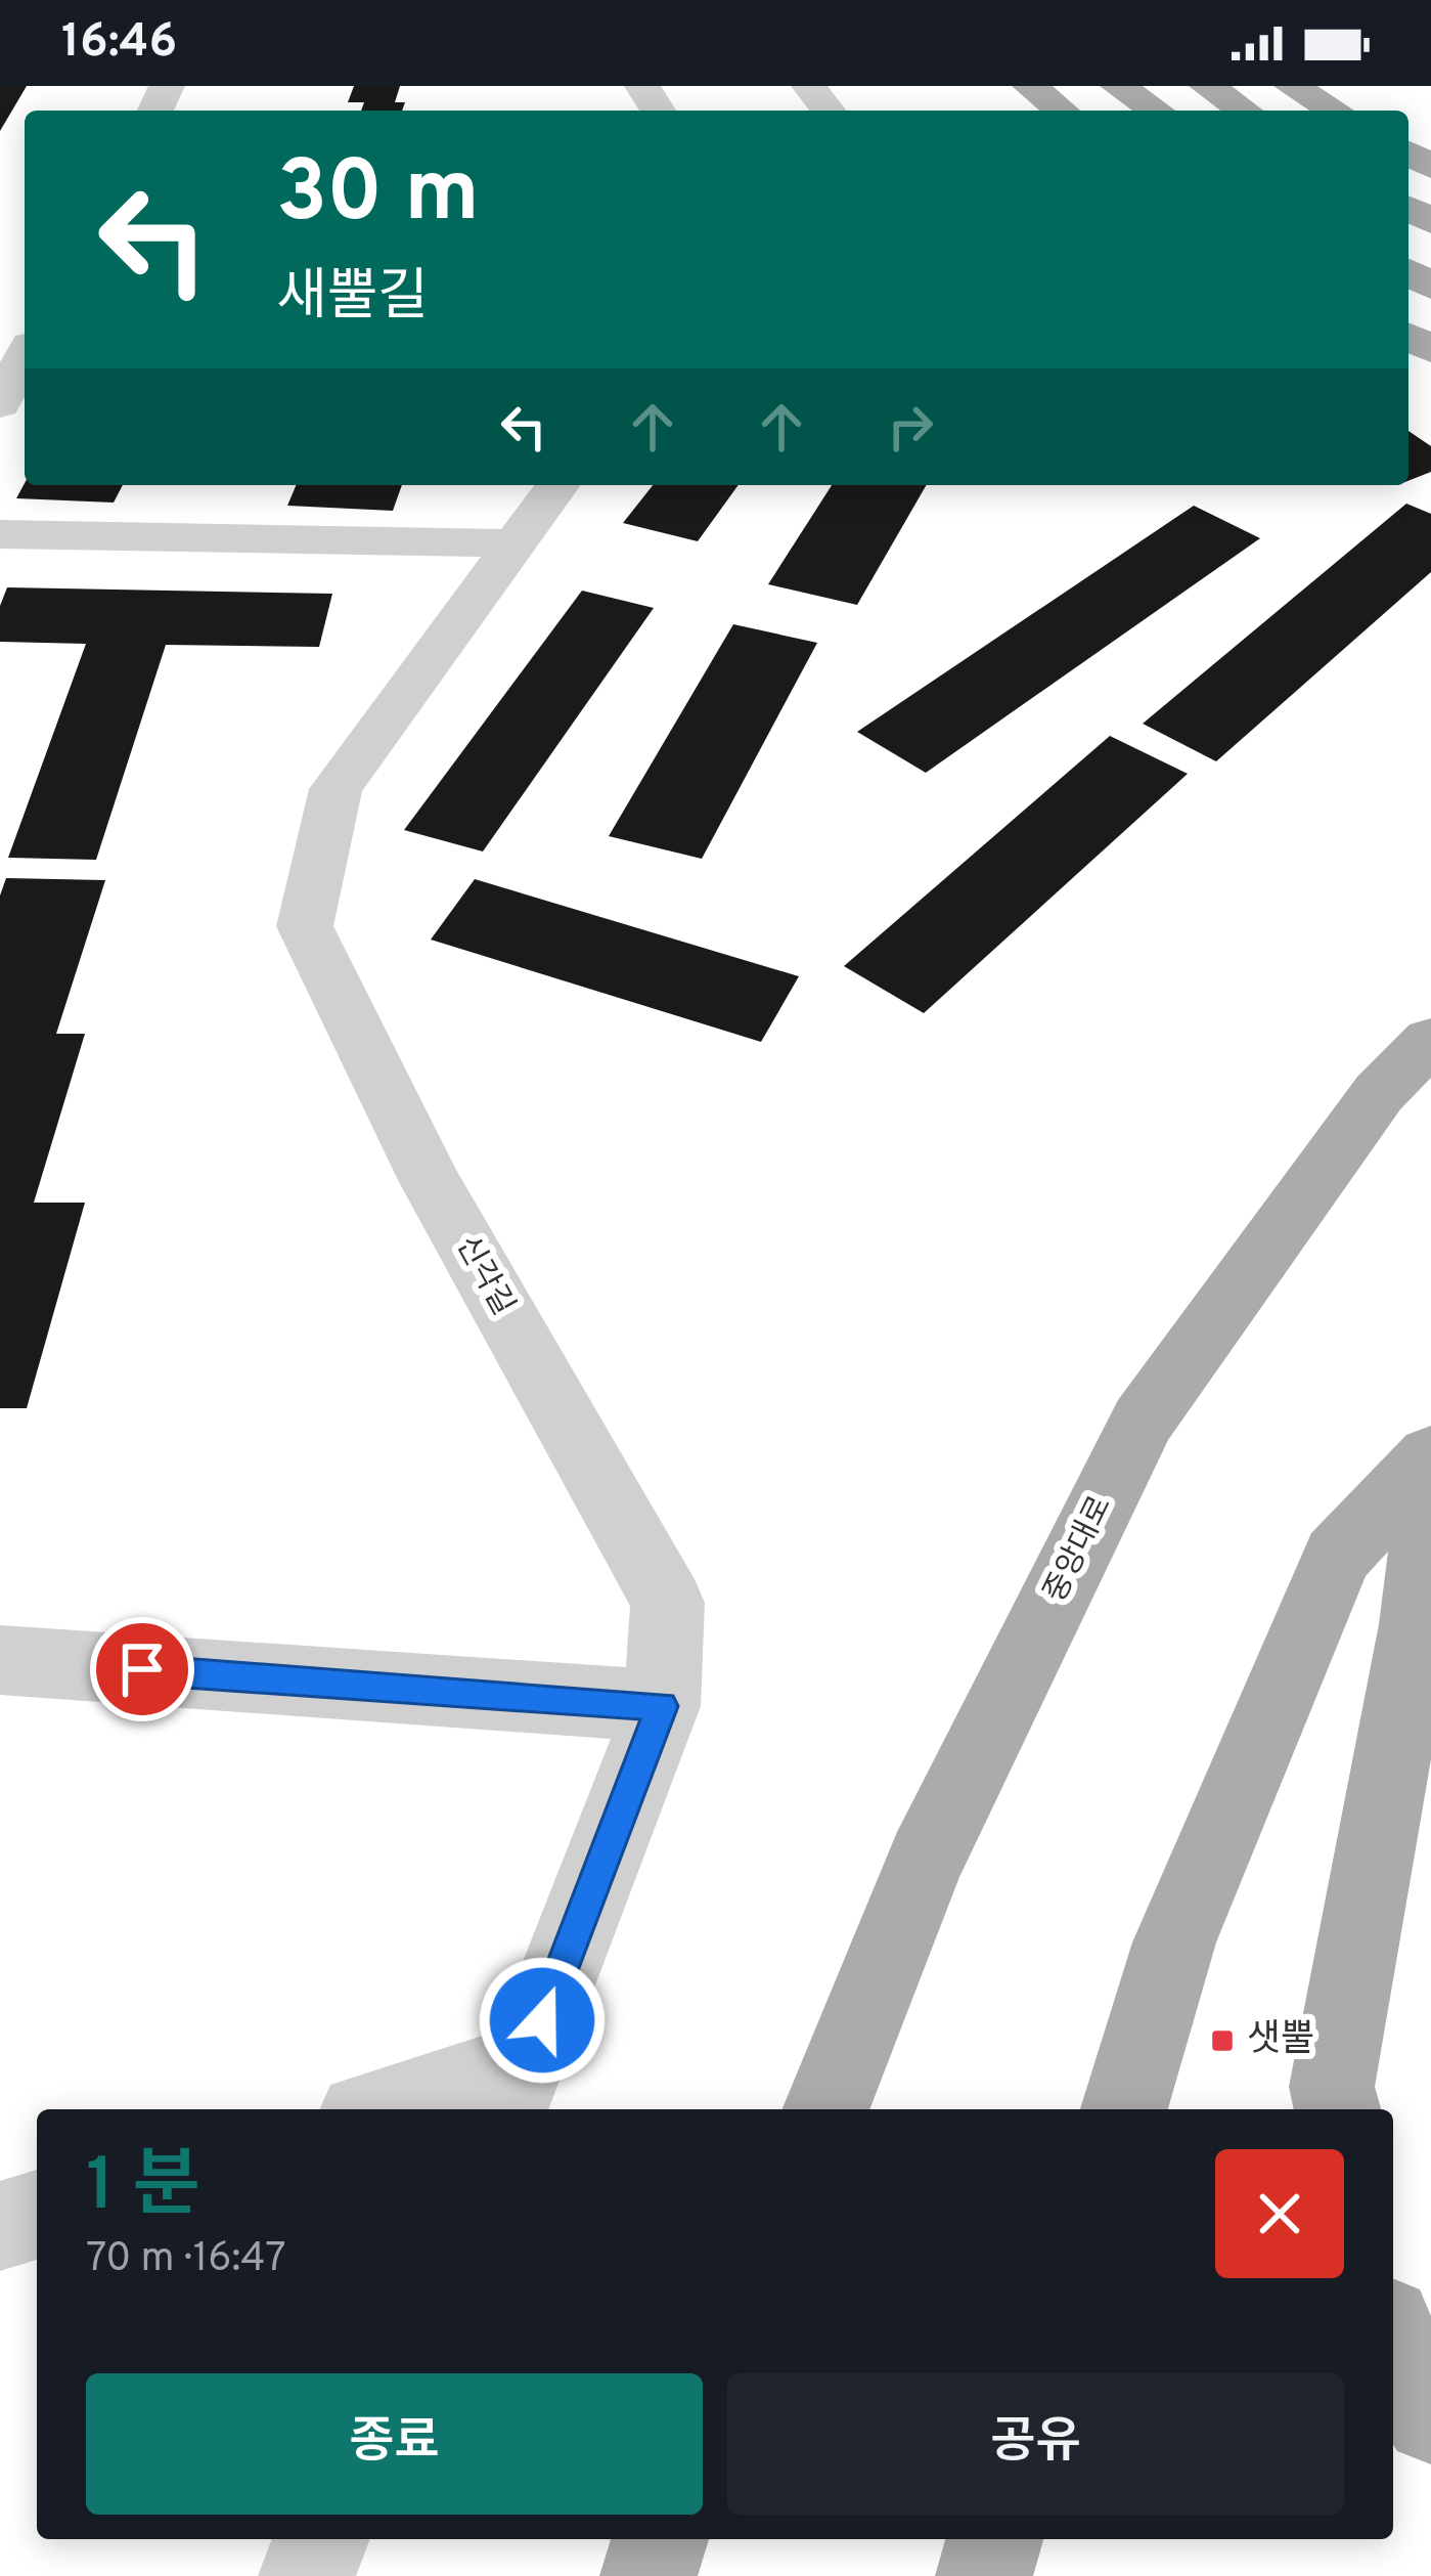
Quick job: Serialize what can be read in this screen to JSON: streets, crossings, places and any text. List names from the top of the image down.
{
  "streets": {
    "main road": ["중앙대로"],
    "street": ["신각길"]
  },
  "places": {
    "transit": ["샛뿔"]
  },
  "page": {
    "status": "16:46",
    "turn": ["30 m", "새뿔길"],
    "heading": ["1 분", "70 m · 16:47"],
    "buttons": ["종료", "공유"]
  }
}
